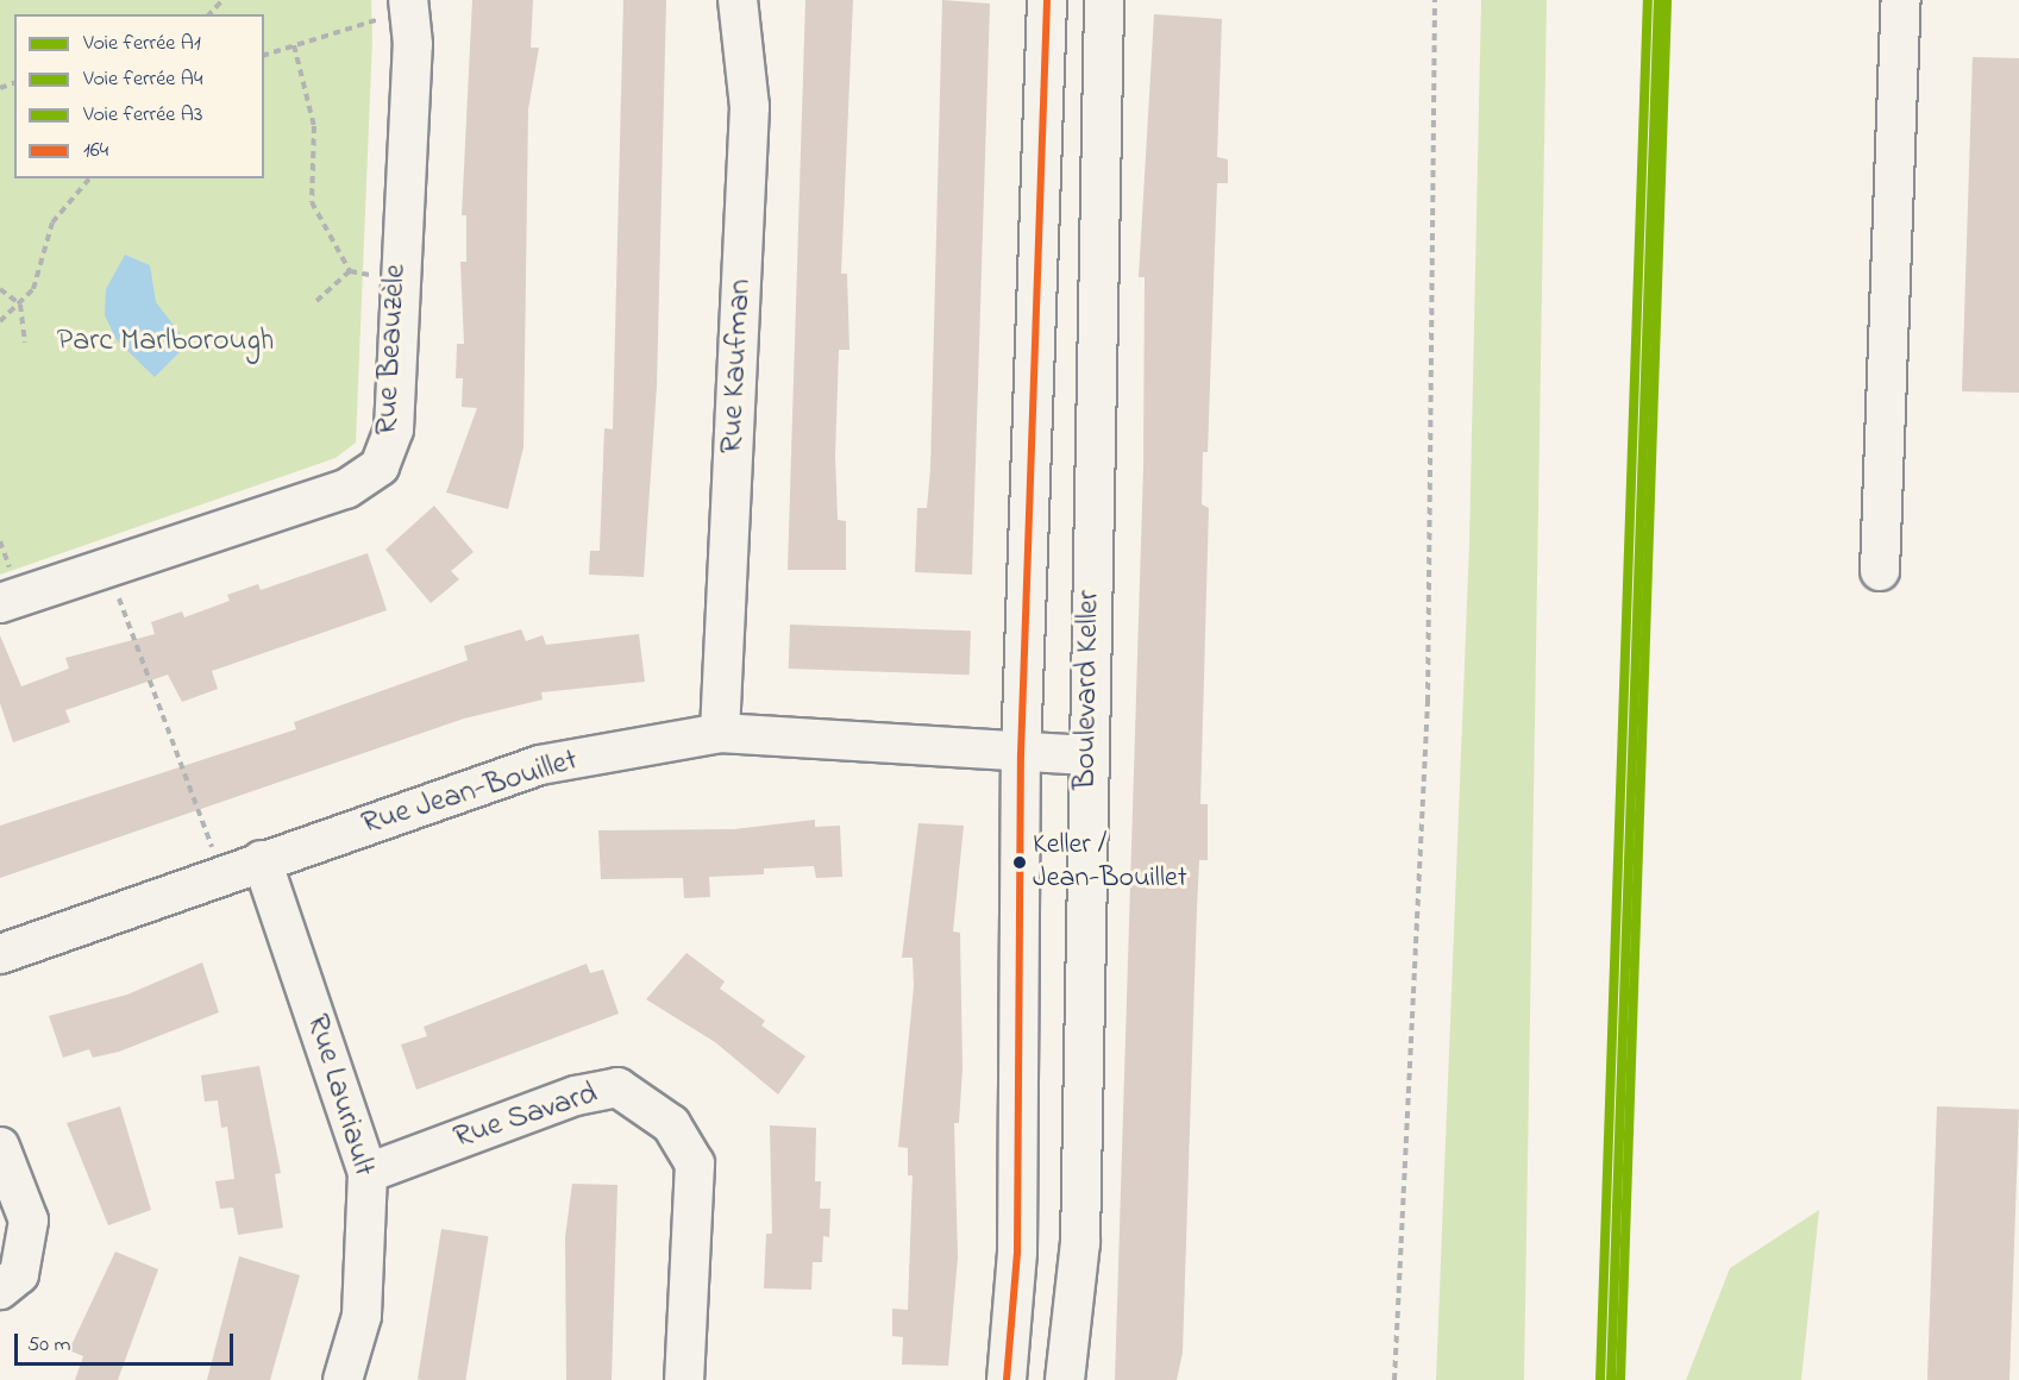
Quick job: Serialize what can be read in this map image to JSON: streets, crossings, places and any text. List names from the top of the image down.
{
  "streets": {
    "street": [
      "Rue Beauzèle",
      "Rue Kaufman",
      "Boulevard Keller",
      "Rue Jean-Bouillet",
      "Rue Lauriault",
      "Rue Savard"
    ]
  },
  "crossings": [
    ["Rue Kaufman", "Rue Jean-Bouillet"],
    ["Boulevard Keller", "Rue Jean-Bouillet"],
    ["Rue Jean-Bouillet", "Rue Lauriault"],
    ["Rue Lauriault", "Rue Savard"]
  ],
  "parks": ["Parc Marlborough"],
  "places": ["Keller / Jean-Bouillet"],
  "lines": [
    "rail line A1",
    "rail line A4",
    "rail line A3",
    "transit line 164"
  ],
  "legend": [
    "Voie ferrée A1",
    "Voie ferrée A4",
    "Voie ferrée A3",
    "164"
  ],
  "scale_bar": "50 m"
}
